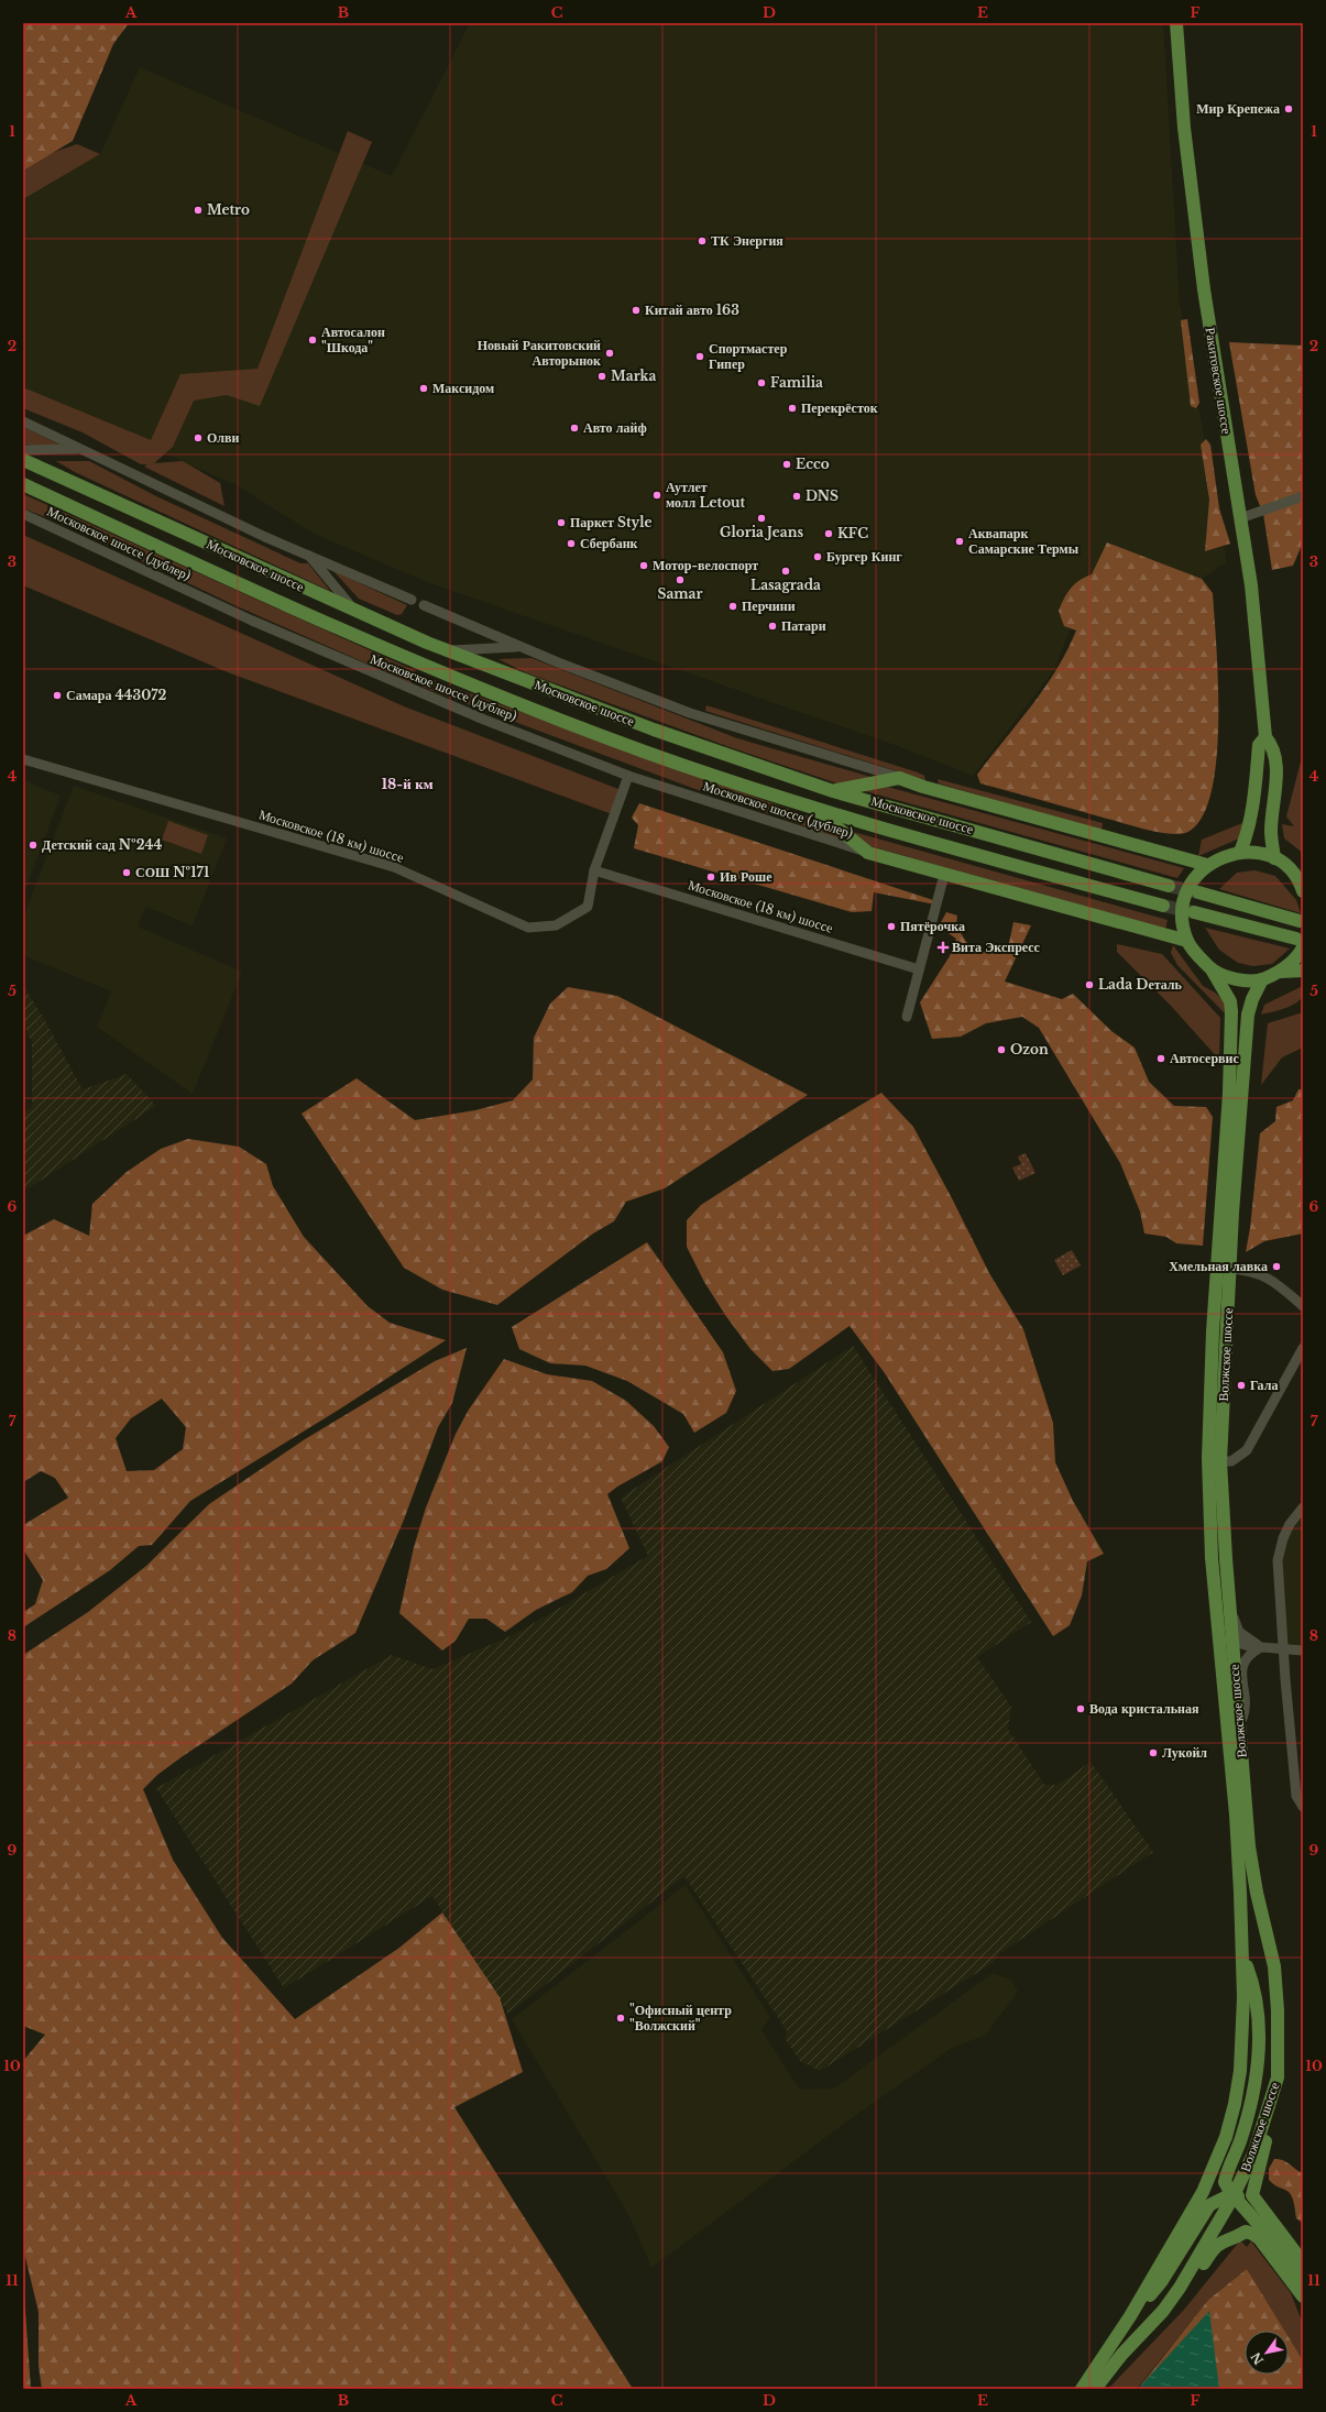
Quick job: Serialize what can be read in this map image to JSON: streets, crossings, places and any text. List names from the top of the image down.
{
  "streets": {
    "main road": ["Ракитовское шоссе", "Московское шоссе", "Волжское шоссе"],
    "street": ["Московское шоссе (дублер)", "Московское (18 км) шоссе"]
  },
  "crossings": [
    ["Московское шоссе (дублер)", "Московское (18 км) шоссе"]
  ],
  "districts": ["18-й км"],
  "places": {
    "other": [
      "Мир Крепежа",
      "Metro",
      "ТК Энергия",
      "Китай авто 163",
      "Автосалон \"Шкода\"",
      "Новый Ракитовский Авторынок",
      "Спортмастер Гипер",
      "Marka",
      "Familia",
      "Максидом",
      "Перекрёсток",
      "Авто лайф",
      "Олви",
      "Ecco",
      "Аутлет молл Letout",
      "DNS",
      "Gloria Jeans",
      "Паркет Style",
      "KFC",
      "Аквапарк Самарские Термы",
      "Сбербанк",
      "Бургер Кинг",
      "Мотор-велоспорт",
      "Lasagrada",
      "Samar",
      "Перчини",
      "Патари",
      "Самара 443072",
      "Детский сад №244",
      "СОШ №171",
      "Ив Роше",
      "Пятёрочка",
      "Lada Dеталь",
      "Ozon",
      "Автосервис",
      "Хмельная лавка",
      "Гала",
      "Вода кристальная",
      "Лукойл",
      "\"Офисный центр \"Волжский\""
    ],
    "health": ["Вита Экспресс"]
  },
  "north": "bottom left",
  "grid": {
    "columns": [
      "A",
      "B",
      "C",
      "D",
      "E",
      "F"
    ],
    "rows": [
      "1",
      "2",
      "3",
      "4",
      "5",
      "6",
      "7",
      "8",
      "9",
      "10",
      "11"
    ]
  }
}
